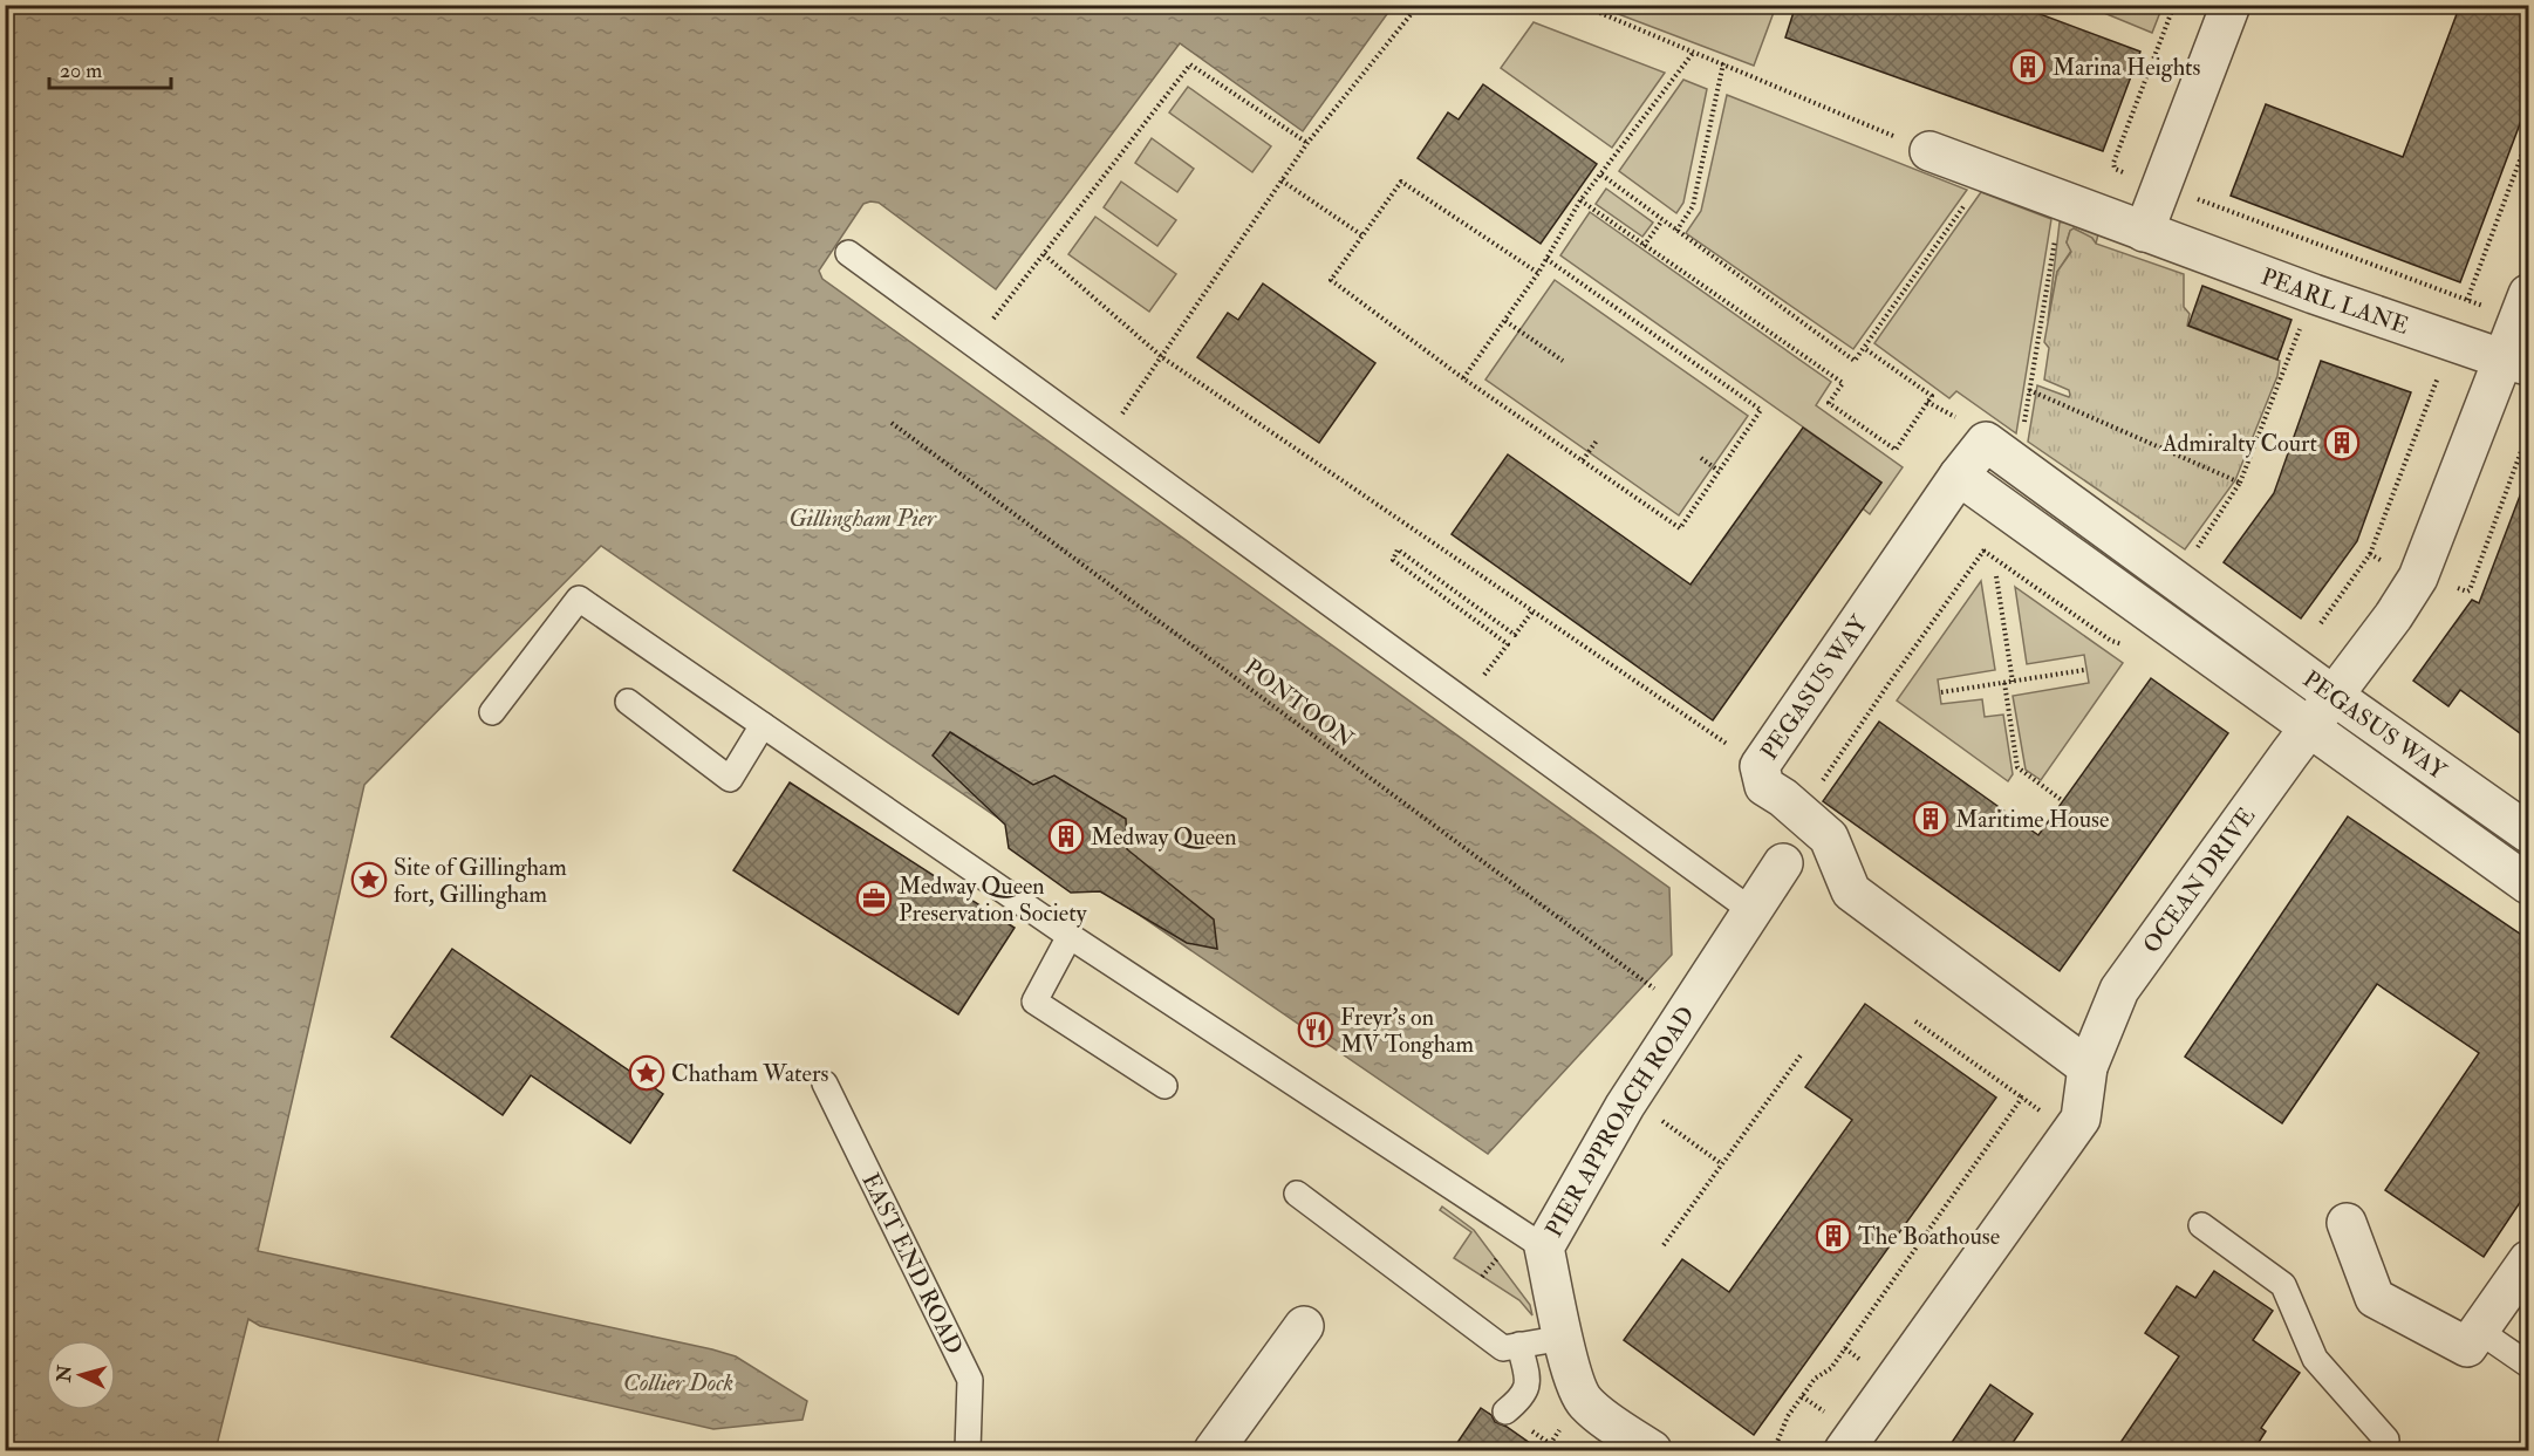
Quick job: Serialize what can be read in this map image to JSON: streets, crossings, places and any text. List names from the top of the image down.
{
  "streets": {
    "street": [
      "PEARL LANE",
      "PEGASUS WAY",
      "OCEAN DRIVE",
      "PIER APPROACH ROAD"
    ],
    "lane": ["EAST END ROAD"],
    "path": ["PONTOON"]
  },
  "crossings": [
    ["PEARL LANE", "OCEAN DRIVE"],
    ["PEGASUS WAY", "OCEAN DRIVE"],
    ["PONTOON", "PIER APPROACH ROAD"]
  ],
  "water": ["Gillingham Pier", "Collier Dock"],
  "places": {
    "building": [
      "Marina Heights",
      "Admiralty Court",
      "Maritime House",
      "Medway Queen",
      "The Boathouse"
    ],
    "place": ["Site of Gillingham fort, Gillingham", "Chatham Waters"],
    "office": ["Medway Queen Preservation Society"],
    "restaurant": ["Freyr's on MV Tongham"]
  },
  "scale_bar": "20 m",
  "north": "left"
}
